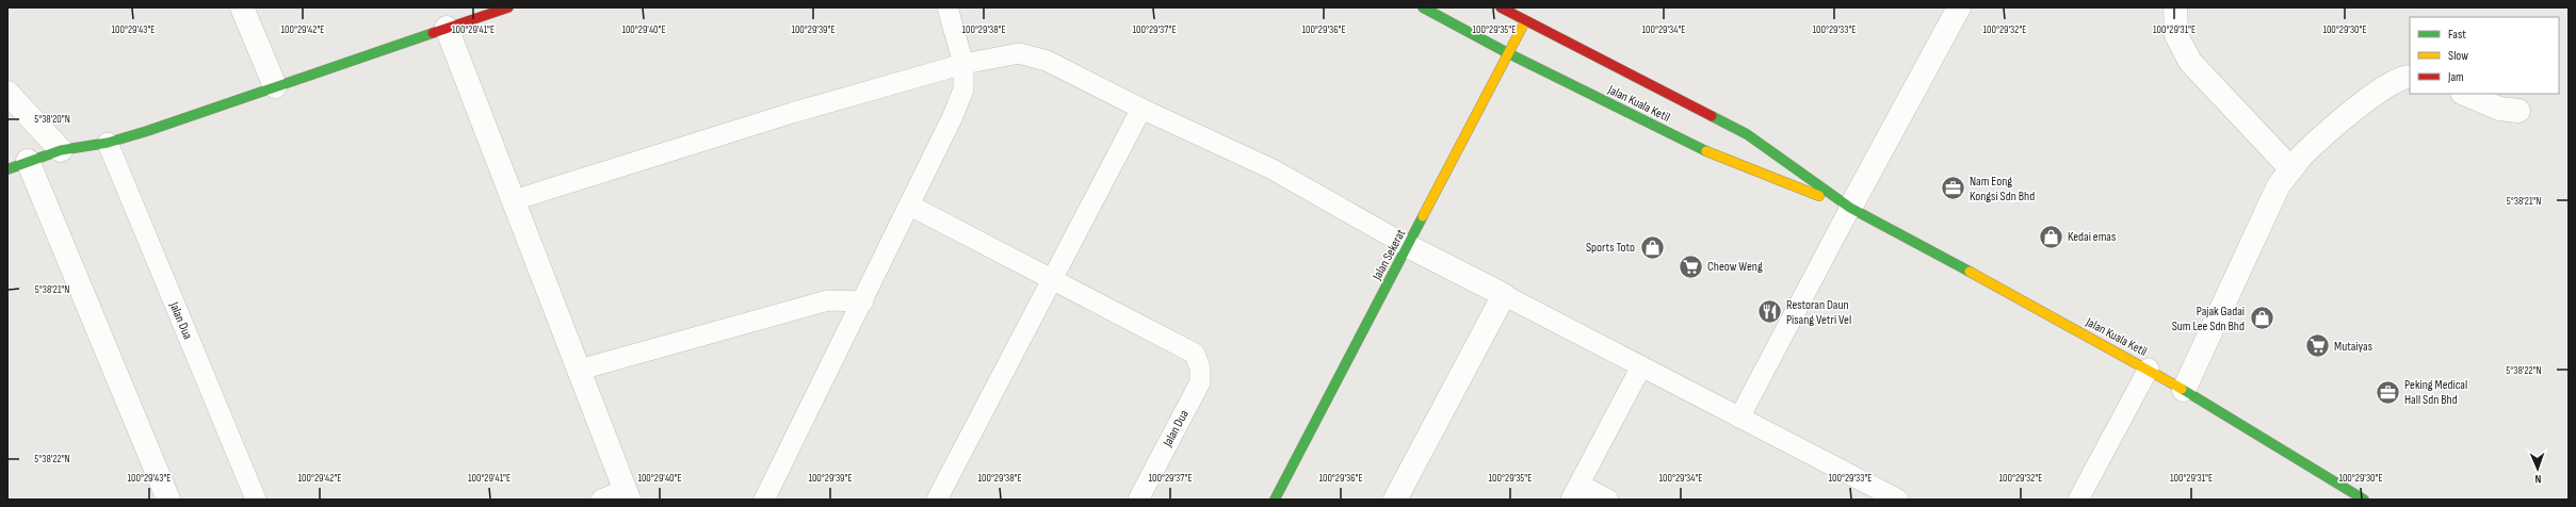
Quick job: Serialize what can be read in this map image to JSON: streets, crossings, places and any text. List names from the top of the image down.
{
  "streets": {
    "main road": ["Jalan Kuala Ketil", "Jalan Sekerat"],
    "lane": ["Jalan Dua"]
  },
  "crossings": [
    ["Jalan Kuala Ketil", "Jalan Sekerat"]
  ],
  "places": {
    "office": ["Nam Eong Kongsi Sdn Bhd", "Peking Medical Hall Sdn Bhd"],
    "shop": ["Kedai emas", "Sports Toto", "Pajak Gadai Sum Lee Sdn Bhd"],
    "supermarket": ["Cheow Weng", "Mutaiyas"],
    "restaurant": ["Restoran Daun Pisang Vetri Vel"]
  },
  "legend": ["Fast", "Slow", "Jam"],
  "north": "bottom",
  "coordinates": [
    "100°29'43\"E",
    "100°29'42\"E",
    "100°29'41\"E",
    "100°29'40\"E",
    "100°29'39\"E",
    "100°29'38\"E",
    "100°29'37\"E",
    "100°29'36\"E",
    "100°29'35\"E",
    "100°29'34\"E",
    "100°29'33\"E",
    "100°29'32\"E",
    "100°29'31\"E",
    "100°29'30\"E",
    "5°38'20\"N",
    "5°38'21\"N",
    "5°38'22\"N"
  ]
}
